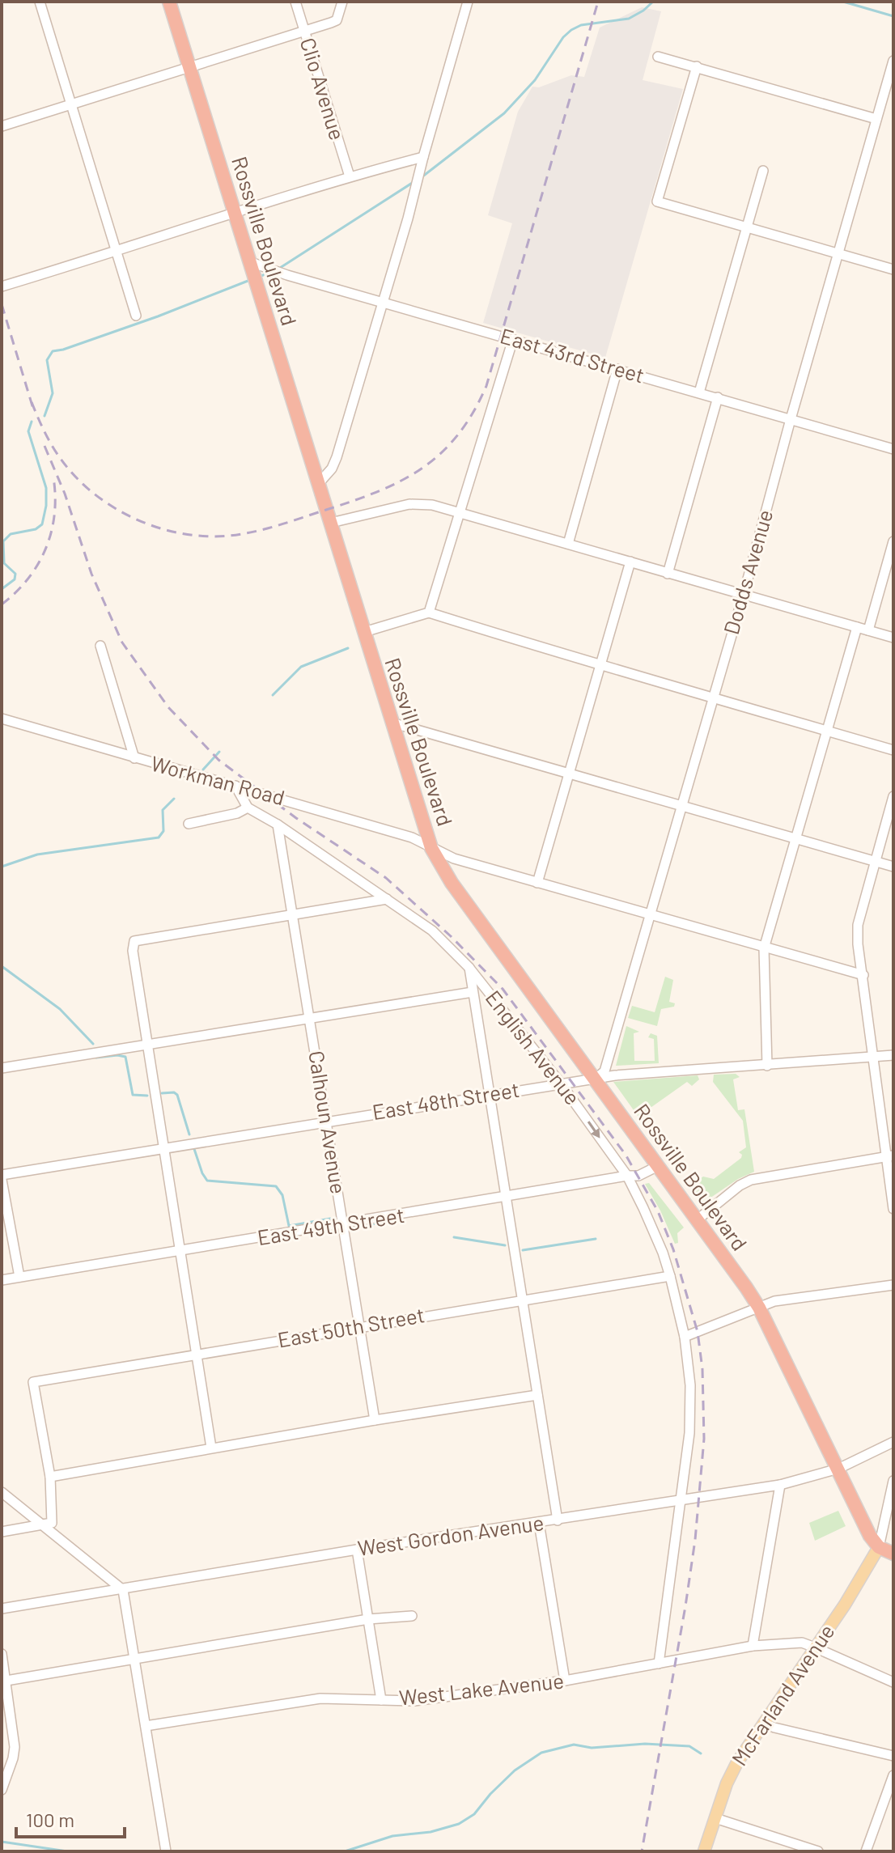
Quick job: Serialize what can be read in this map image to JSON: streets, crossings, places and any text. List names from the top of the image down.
{
  "streets": {
    "highway": ["Rossville Boulevard"],
    "main road": ["McFarland Avenue"],
    "street": [
      "Clio Avenue",
      "East 43rd Street",
      "Dodds Avenue",
      "Workman Road",
      "English Avenue",
      "East 48th Street",
      "Calhoun Avenue",
      "East 49th Street",
      "East 50th Street",
      "West Gordon Avenue",
      "West Lake Avenue"
    ]
  },
  "crossings": [
    ["Rossville Boulevard", "East 43rd Street"],
    ["Rossville Boulevard", "Dodds Avenue"],
    ["Rossville Boulevard", "Workman Road"],
    ["Rossville Boulevard", "East 48th Street"],
    ["Rossville Boulevard", "East 49th Street"],
    ["Rossville Boulevard", "West Gordon Avenue"],
    ["Rossville Boulevard", "McFarland Avenue"],
    ["East 43rd Street", "Dodds Avenue"],
    ["Dodds Avenue", "Workman Road"],
    ["Dodds Avenue", "East 48th Street"],
    ["English Avenue", "East 48th Street"],
    ["English Avenue", "Calhoun Avenue"],
    ["English Avenue", "East 49th Street"],
    ["English Avenue", "East 50th Street"],
    ["English Avenue", "West Gordon Avenue"],
    ["English Avenue", "West Lake Avenue"],
    ["East 48th Street", "Calhoun Avenue"],
    ["Calhoun Avenue", "East 49th Street"],
    ["Calhoun Avenue", "East 50th Street"],
    ["West Lake Avenue", "McFarland Avenue"]
  ],
  "scale_bar": "100 m"
}
